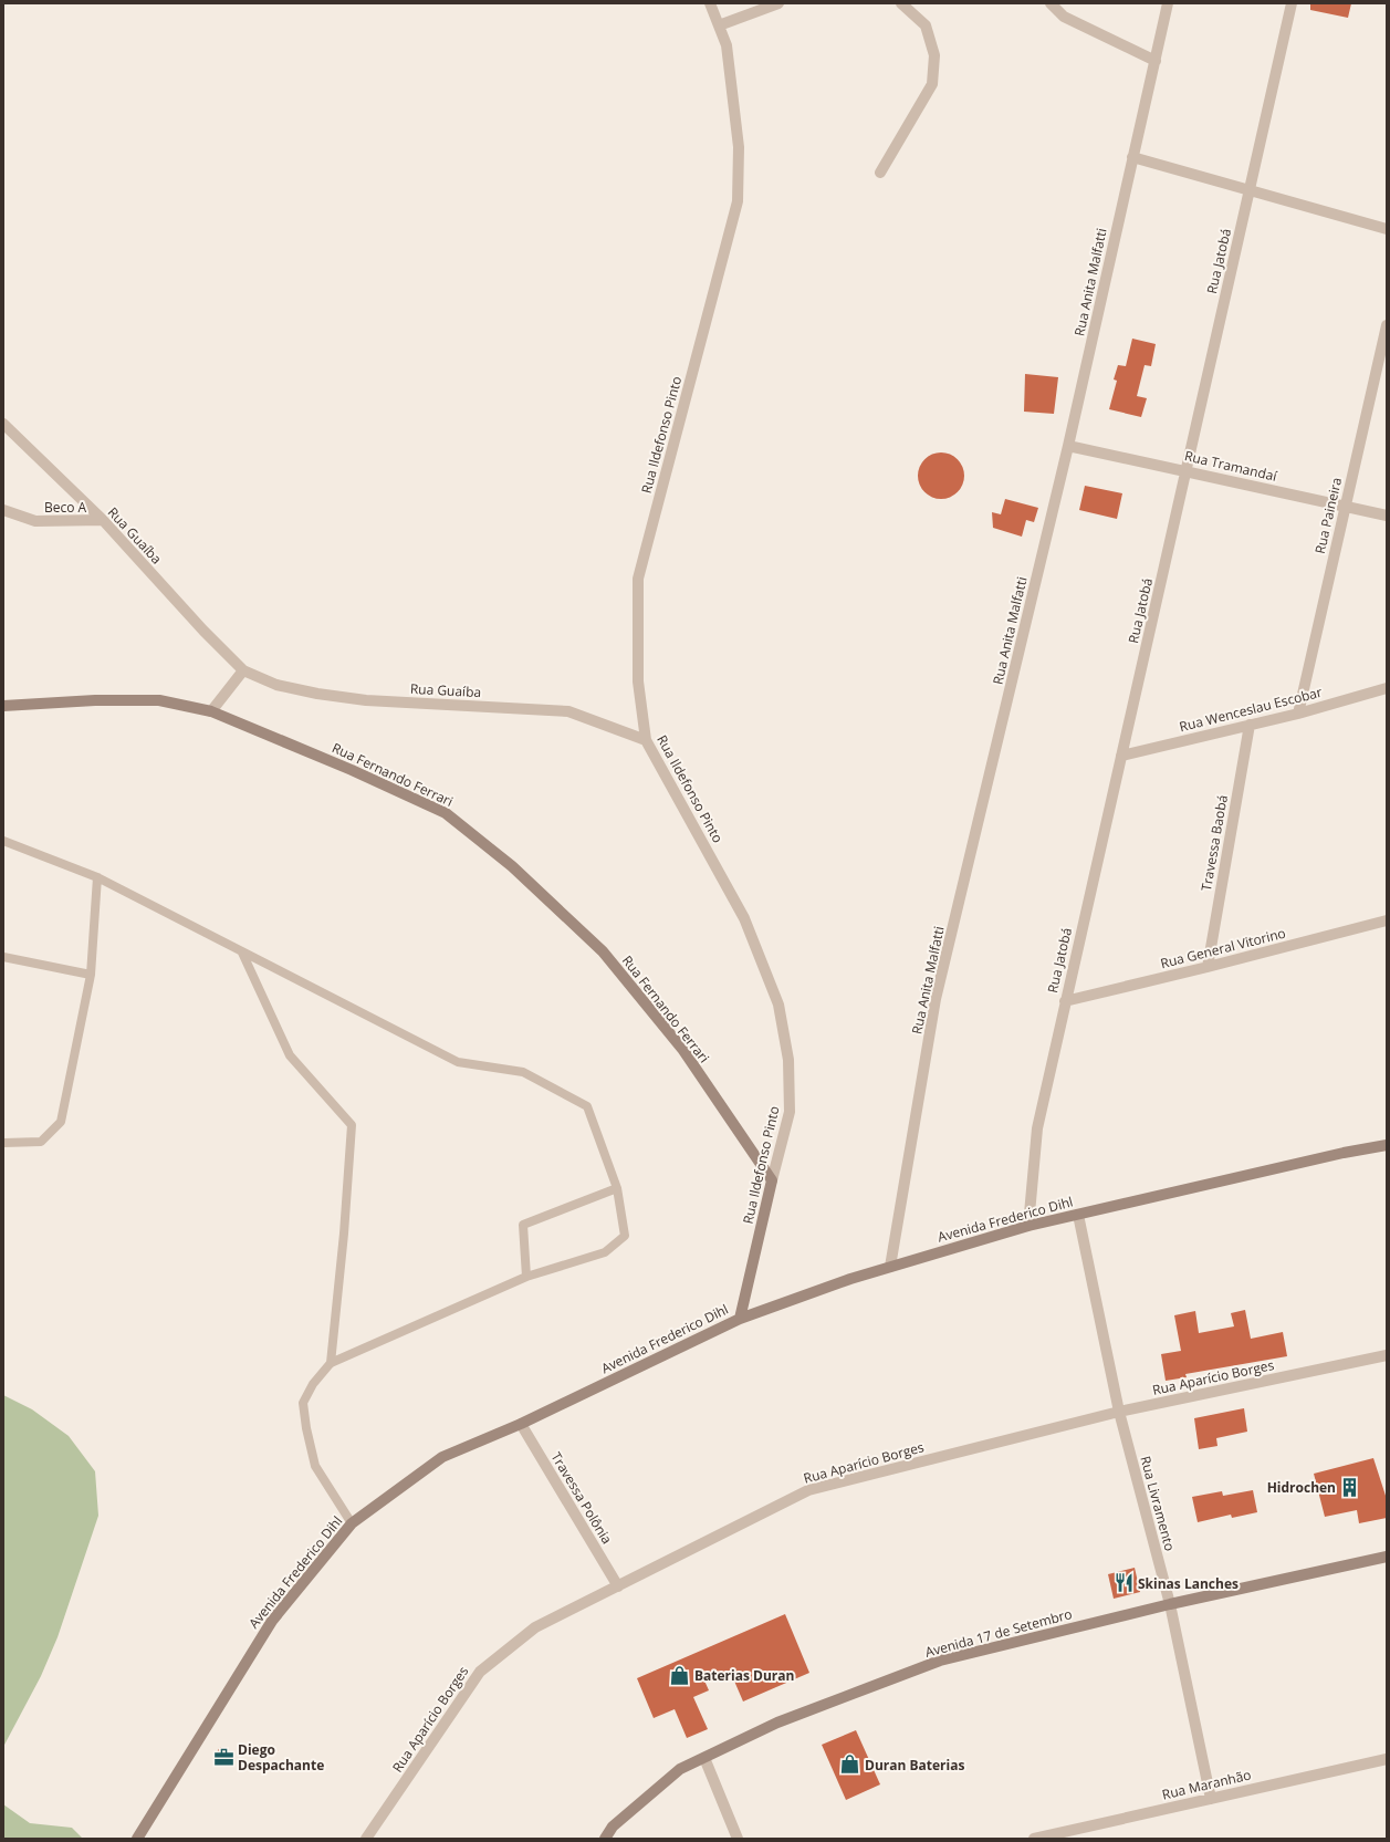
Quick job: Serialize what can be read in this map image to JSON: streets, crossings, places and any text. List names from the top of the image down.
{
  "streets": {
    "main road": [
      "Rua Ildefonso Pinto",
      "Rua Fernando Ferrari",
      "Avenida Frederico Dihl",
      "Avenida 17 de Setembro"
    ],
    "street": [
      "Rua Jatobá",
      "Rua Anita Malfatti",
      "Rua Tramandaí",
      "Beco A",
      "Rua Paineira",
      "Rua Guaíba",
      "Rua Wenceslau Escobar",
      "Travessa Baobá",
      "Rua General Vitorino",
      "Rua Aparício Borges",
      "Travessa Polônia",
      "Rua Livramento",
      "Rua Maranhão"
    ]
  },
  "crossings": [
    ["Rua Jatobá", "Rua Tramandaí"],
    ["Rua Jatobá", "Rua Wenceslau Escobar"],
    ["Rua Jatobá", "Rua General Vitorino"],
    ["Rua Jatobá", "Avenida Frederico Dihl"],
    ["Rua Anita Malfatti", "Rua Tramandaí"],
    ["Rua Anita Malfatti", "Avenida Frederico Dihl"],
    ["Rua Ildefonso Pinto", "Rua Guaíba"],
    ["Rua Ildefonso Pinto", "Rua Fernando Ferrari"],
    ["Rua Ildefonso Pinto", "Avenida Frederico Dihl"],
    ["Rua Tramandaí", "Rua Paineira"],
    ["Beco A", "Rua Guaíba"],
    ["Rua Paineira", "Rua Wenceslau Escobar"],
    ["Rua Wenceslau Escobar", "Travessa Baobá"],
    ["Travessa Baobá", "Rua General Vitorino"],
    ["Avenida Frederico Dihl", "Travessa Polônia"],
    ["Avenida Frederico Dihl", "Rua Livramento"],
    ["Rua Aparício Borges", "Travessa Polônia"],
    ["Rua Aparício Borges", "Rua Livramento"],
    ["Rua Livramento", "Avenida 17 de Setembro"],
    ["Rua Livramento", "Rua Maranhão"]
  ],
  "places": {
    "building": ["Hidrochen"],
    "restaurant": ["Skinas Lanches"],
    "shop": ["Baterias Duran", "Duran Baterias"],
    "office": ["Diego Despachante"]
  }
}
